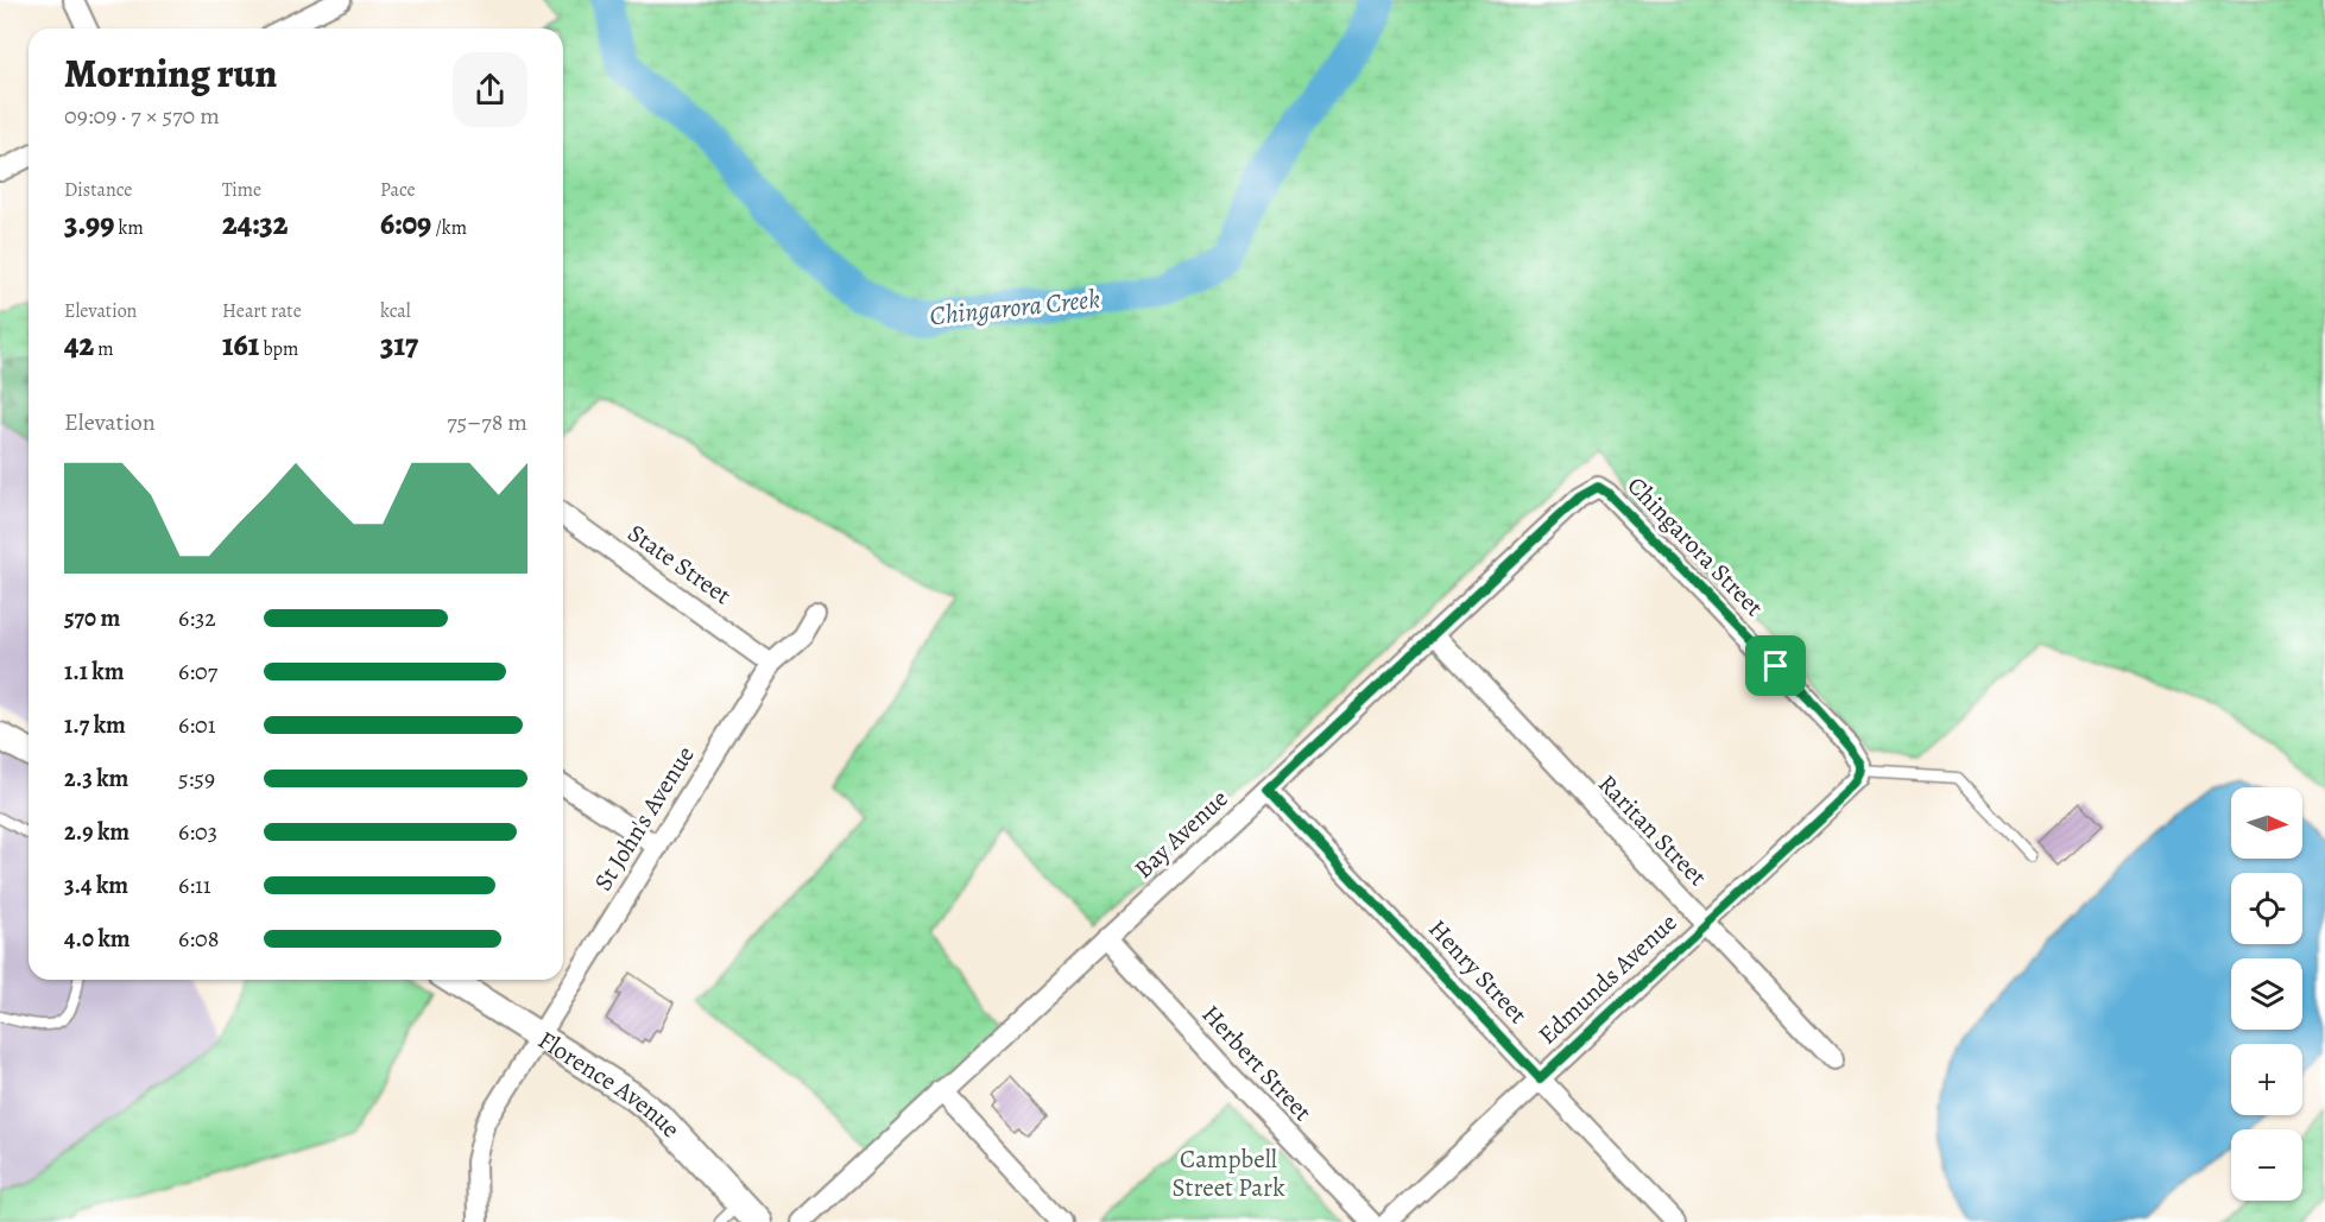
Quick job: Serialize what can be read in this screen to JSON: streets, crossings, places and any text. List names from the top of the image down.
{
  "streets": {
    "street": [
      "Chingarora Street",
      "State Street",
      "St John's Avenue",
      "Raritan Street",
      "Bay Avenue",
      "Henry Street",
      "Edmunds Avenue",
      "Herbert Street",
      "Florence Avenue"
    ]
  },
  "crossings": [
    ["Chingarora Street", "Bay Avenue"],
    ["Chingarora Street", "Edmunds Avenue"],
    ["State Street", "St John's Avenue"],
    ["St John's Avenue", "Florence Avenue"],
    ["Raritan Street", "Bay Avenue"],
    ["Raritan Street", "Edmunds Avenue"],
    ["Bay Avenue", "Henry Street"],
    ["Bay Avenue", "Herbert Street"],
    ["Henry Street", "Edmunds Avenue"]
  ],
  "water": ["Chingarora Creek"],
  "parks": ["Campbell Street Park"],
  "north": "right",
  "page": {
    "heading": ["Morning run", "09:09 · 7 × 570 m"],
    "stats": [
      ["Distance", "3.99 km"],
      ["Time", "24:32"],
      ["Pace", "6:09 /km"],
      ["Elevation", "42 m"],
      ["Heart rate", "161 bpm"],
      ["kcal", "317"]
    ],
    "chart": ["Elevation", "75–78 m"],
    "list": [
      {
        "name": "570 m",
        "note": "6:32"
      },
      {
        "name": "1.1 km",
        "note": "6:07"
      },
      {
        "name": "1.7 km",
        "note": "6:01"
      },
      {
        "name": "2.3 km",
        "note": "5:59"
      },
      {
        "name": "2.9 km",
        "note": "6:03"
      },
      {
        "name": "3.4 km",
        "note": "6:11"
      },
      {
        "name": "4.0 km",
        "note": "6:08"
      }
    ],
    "map_buttons": ["+", "−"]
  }
}
